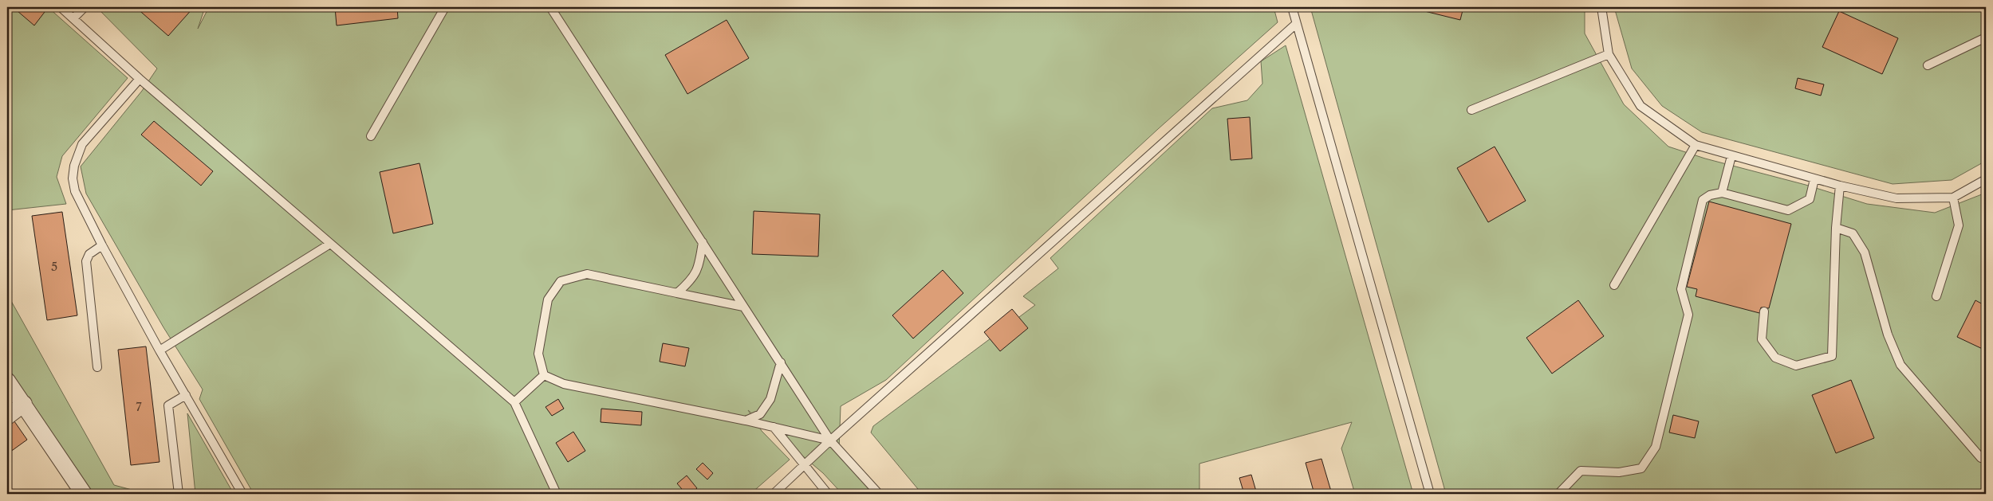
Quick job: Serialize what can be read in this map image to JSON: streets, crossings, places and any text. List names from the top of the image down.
{
  "house_numbers": ["5", "7"]
}
